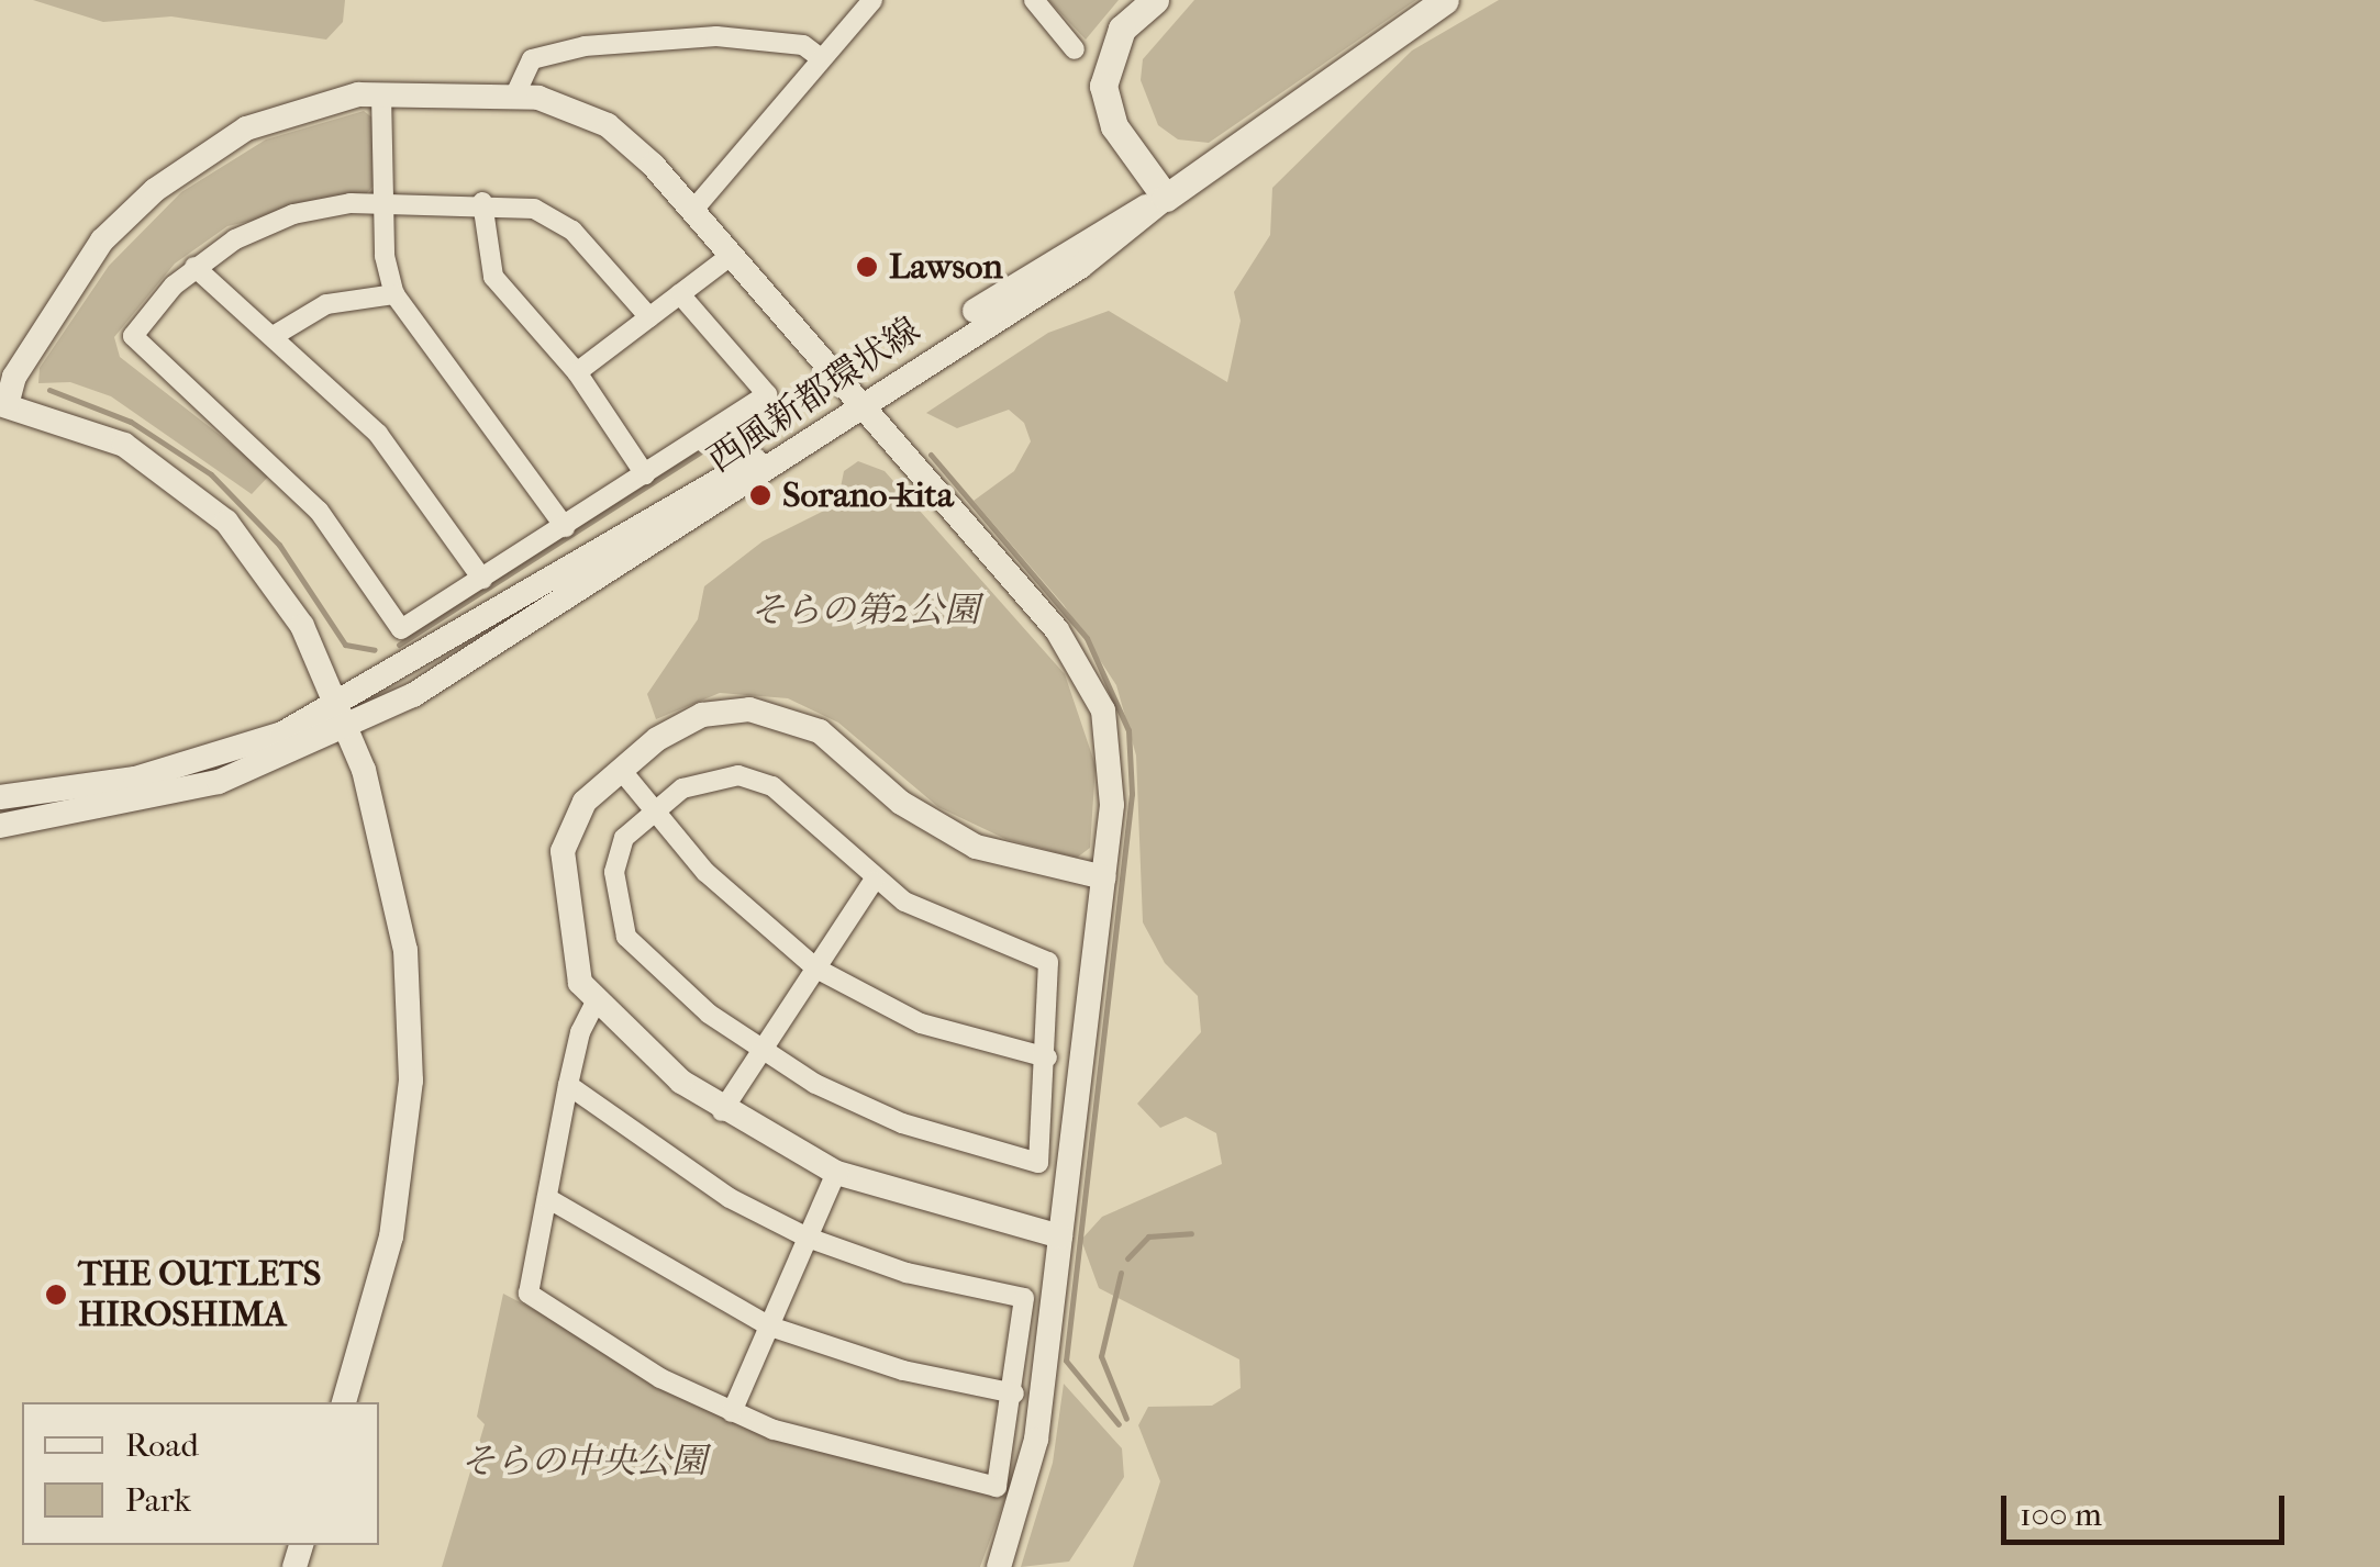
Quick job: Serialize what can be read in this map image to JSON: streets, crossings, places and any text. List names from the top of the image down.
{
  "streets": {
    "street": ["西風新都環状線"]
  },
  "parks": ["そらの第2公園", "そらの中央公園"],
  "places": ["Lawson", "Sorano-kita", "THE OUTLETS HIROSHIMA"],
  "legend": ["Road", "Park"],
  "scale_bar": "100 m"
}
